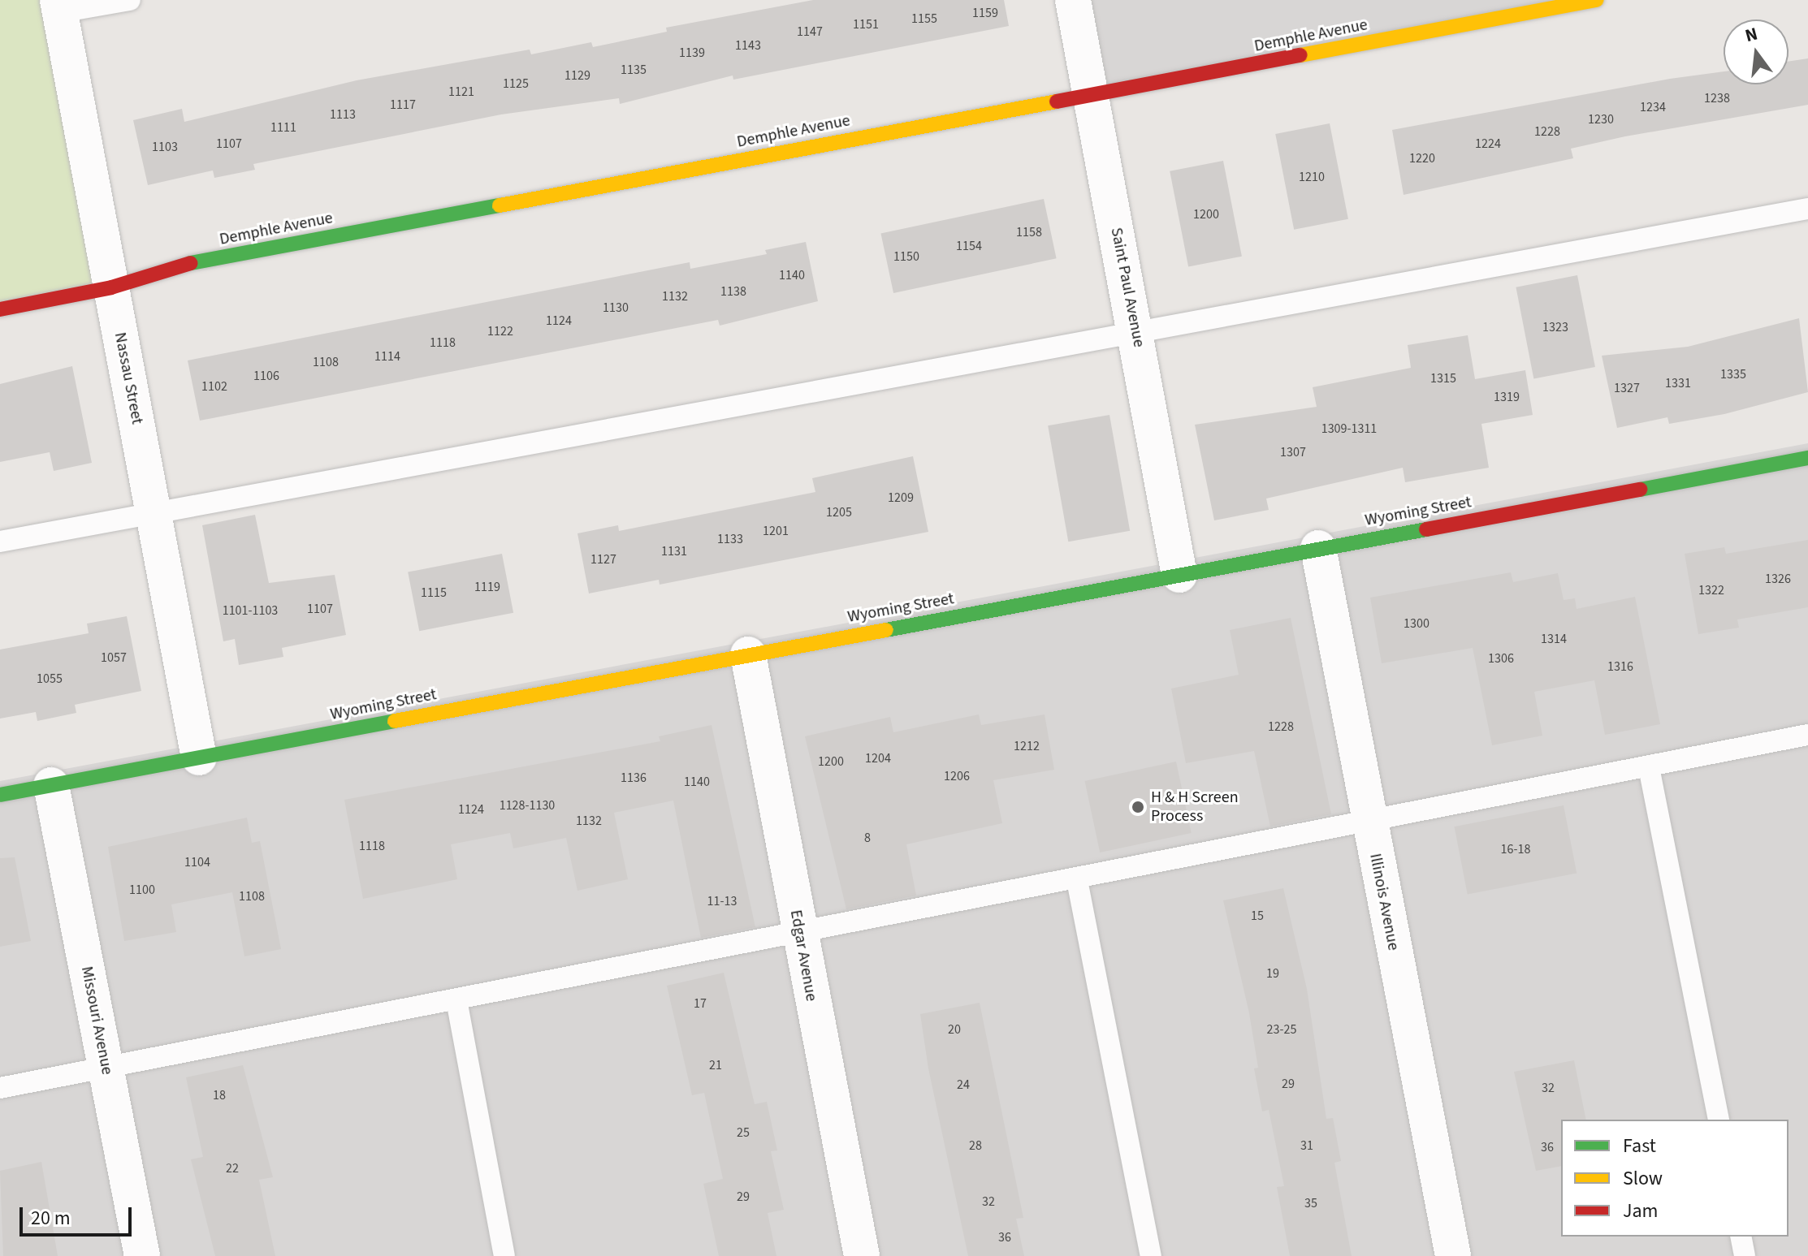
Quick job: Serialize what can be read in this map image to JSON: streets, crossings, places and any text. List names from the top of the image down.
{
  "streets": {
    "street": [
      "Demphle Avenue",
      "Saint Paul Avenue",
      "Nassau Street",
      "Wyoming Street",
      "Illinois Avenue",
      "Edgar Avenue",
      "Missouri Avenue"
    ]
  },
  "crossings": [
    ["Demphle Avenue", "Saint Paul Avenue"],
    ["Demphle Avenue", "Nassau Street"],
    ["Saint Paul Avenue", "Wyoming Street"],
    ["Nassau Street", "Wyoming Street"],
    ["Wyoming Street", "Illinois Avenue"],
    ["Wyoming Street", "Edgar Avenue"],
    ["Wyoming Street", "Missouri Avenue"]
  ],
  "places": ["H & H Screen Process"],
  "house_numbers": [
    "1159",
    "1155",
    "1151",
    "1147",
    "1143",
    "1139",
    "1135",
    "1129",
    "1125",
    "1121",
    "1238",
    "1117",
    "1234",
    "1113",
    "1230",
    "1111",
    "1228",
    "1107",
    "1224",
    "1103",
    "1220",
    "1210",
    "1200",
    "1158",
    "1154",
    "1150",
    "1140",
    "1138",
    "1132",
    "1130",
    "1124",
    "1323",
    "1122",
    "1118",
    "1114",
    "1108",
    "1335",
    "1106",
    "1315",
    "1331",
    "1102",
    "1327",
    "1319",
    "1309-1311",
    "1307",
    "1209",
    "1205",
    "1201",
    "1133",
    "1131",
    "1127",
    "1326",
    "1119",
    "1322",
    "1115",
    "1107",
    "1101-1103",
    "1300",
    "1314",
    "1057",
    "1306",
    "1316",
    "1055",
    "1228",
    "1212",
    "1204",
    "1200",
    "1206",
    "1136",
    "1140",
    "1128-1130",
    "1124",
    "1132",
    "8",
    "1118",
    "16-18",
    "1104",
    "1100",
    "1108",
    "11-13",
    "15",
    "19",
    "17",
    "20",
    "23-25",
    "21",
    "29",
    "24",
    "32",
    "18",
    "25",
    "28",
    "31",
    "36",
    "22",
    "29",
    "32",
    "35",
    "36"
  ],
  "legend": ["Fast", "Slow", "Jam"],
  "scale_bar": "20 m",
  "north": "top"
}
